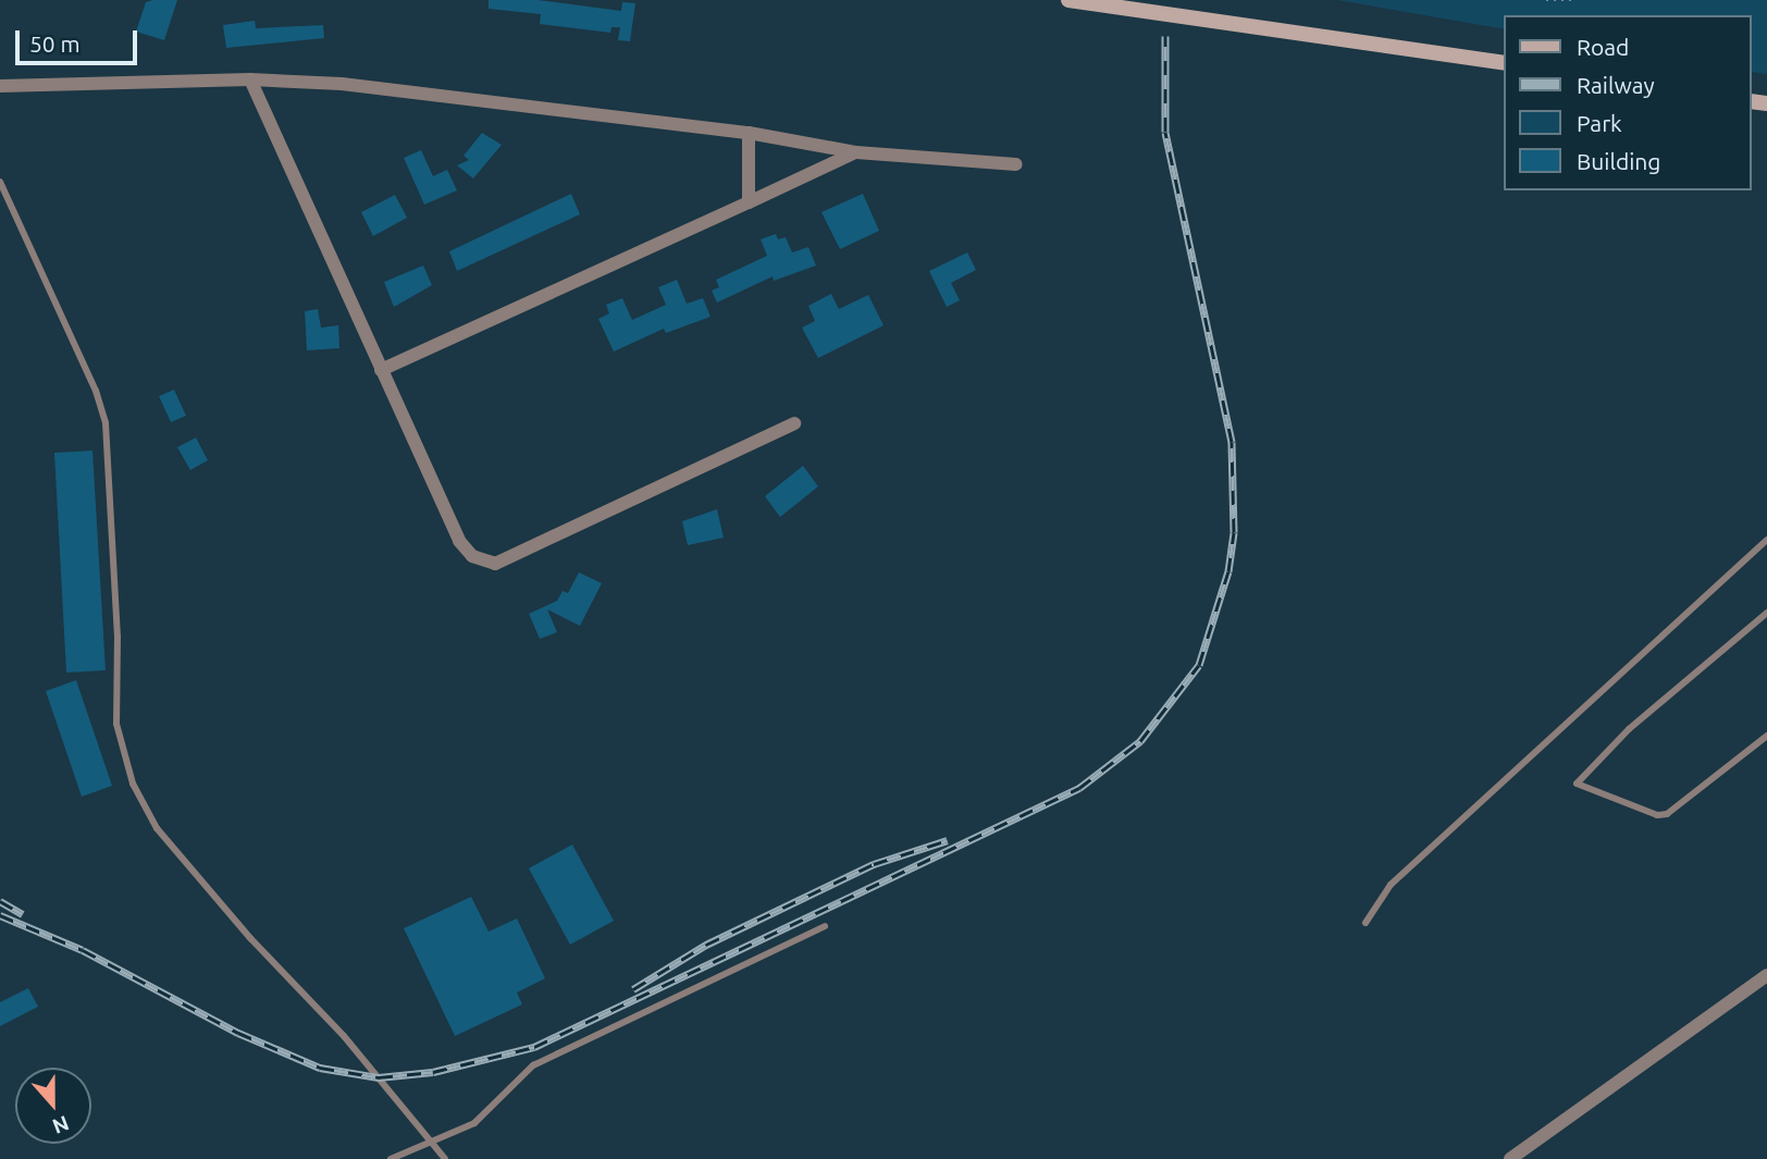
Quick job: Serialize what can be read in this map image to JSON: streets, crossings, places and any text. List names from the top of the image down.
{
  "legend": [
    "Road",
    "Railway",
    "Park",
    "Building"
  ],
  "scale_bar": "50 m",
  "north": "bottom"
}
